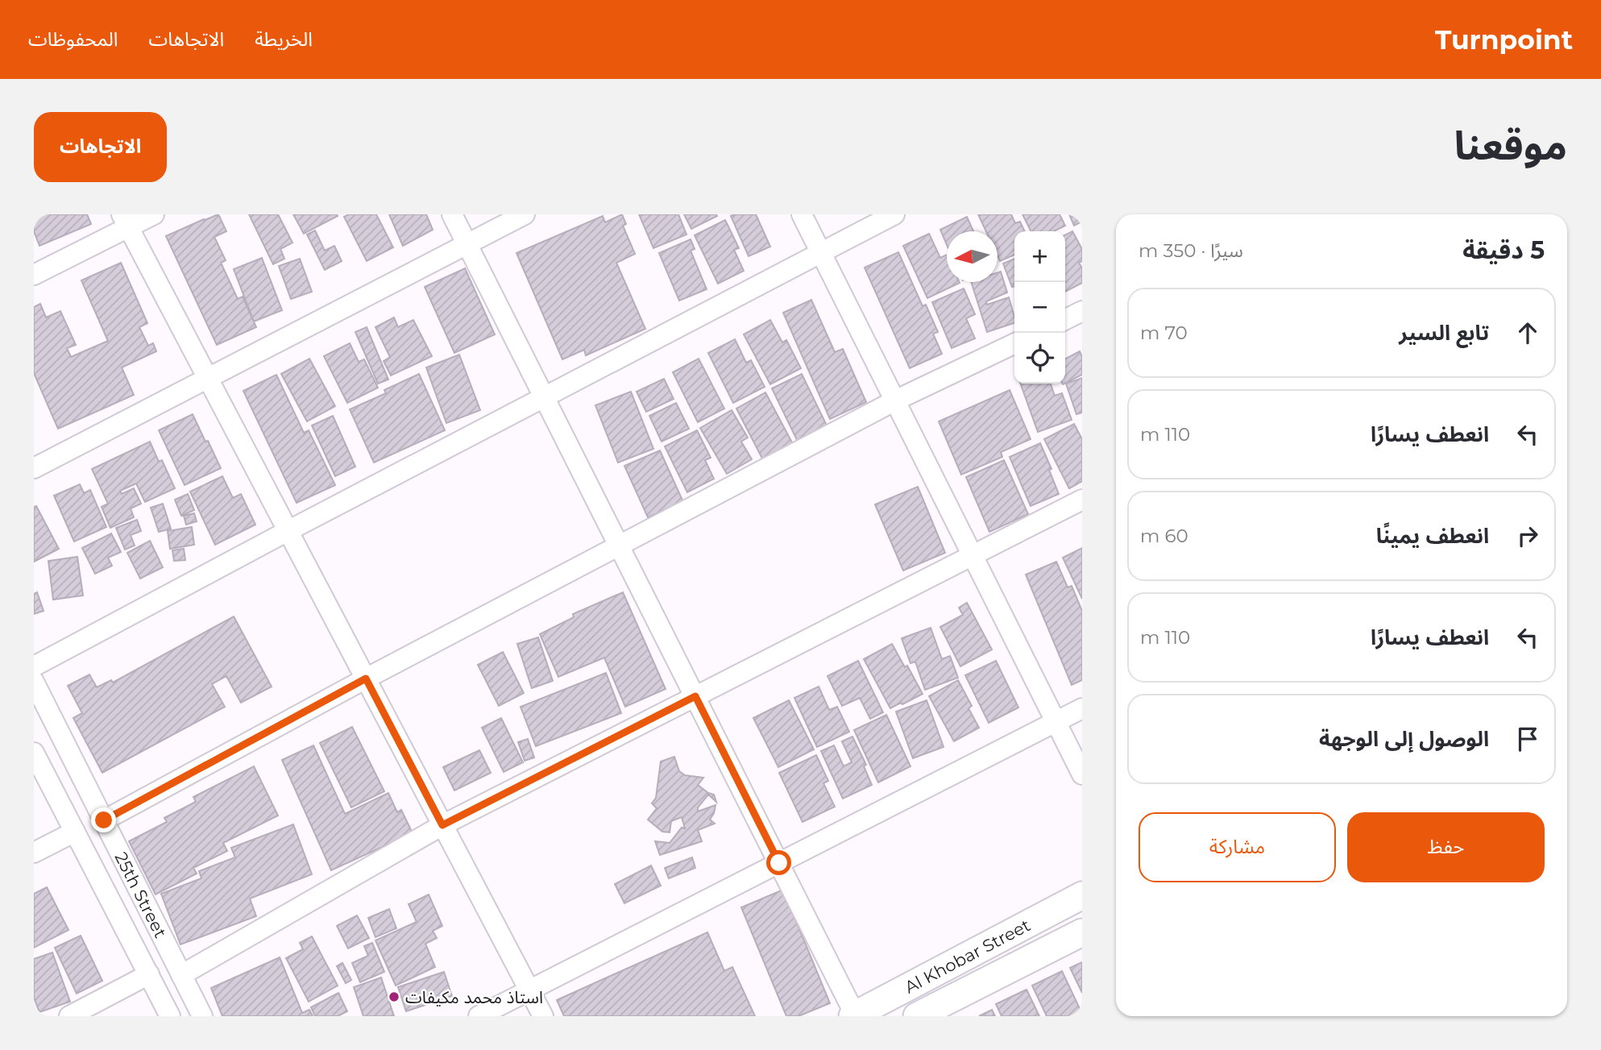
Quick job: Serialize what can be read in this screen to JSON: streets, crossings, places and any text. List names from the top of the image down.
{
  "streets": {
    "street": ["25th Street", "Al Khobar Street"]
  },
  "places": ["استاذ محمد مكيفات"],
  "north": "left",
  "page": {
    "header": "Turnpoint",
    "nav": ["الخريطة", "الاتجاهات", "المحفوظات"],
    "title": "موقعنا",
    "buttons": [
      "الاتجاهات",
      ["حفظ", "مشاركة"]
    ],
    "heading": ["5 دقيقة", "سيرًا · 350 m"],
    "map_buttons": ["+", "−"],
    "list": [
      ["تابع السير", "70 m"],
      ["انعطف يسارًا", "110 m"],
      ["انعطف يمينًا", "60 m"],
      ["انعطف يسارًا", "110 m"],
      "الوصول إلى الوجهة"
    ]
  }
}
